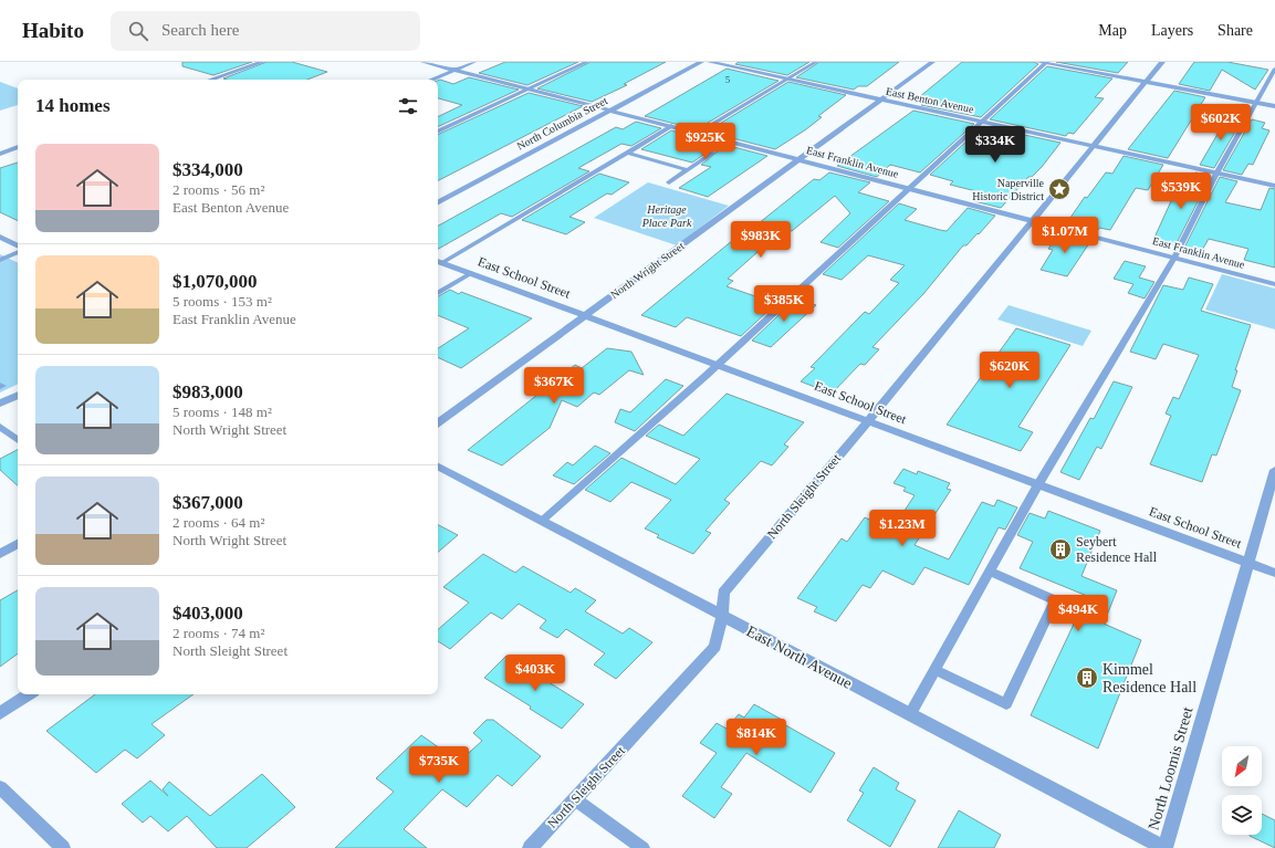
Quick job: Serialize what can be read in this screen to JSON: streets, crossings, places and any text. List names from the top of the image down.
{
  "streets": {
    "street": [
      "East Benton Avenue",
      "North Columbia Street",
      "East Franklin Avenue",
      "North Wright Street",
      "East School Street",
      "North Sleight Street",
      "East North Avenue",
      "North Loomis Street"
    ]
  },
  "crossings": [
    ["East Benton Avenue", "North Wright Street"],
    ["East Benton Avenue", "North Sleight Street"],
    ["North Columbia Street", "East Franklin Avenue"],
    ["East Franklin Avenue", "North Wright Street"],
    ["East Franklin Avenue", "North Sleight Street"],
    ["North Wright Street", "East School Street"],
    ["East School Street", "North Sleight Street"],
    ["East School Street", "North Loomis Street"],
    ["North Sleight Street", "East North Avenue"],
    ["East North Avenue", "North Loomis Street"]
  ],
  "parks": ["Heritage Place Park"],
  "places": {
    "place": ["Naperville Historic District"],
    "building": ["Seybert Residence Hall", "Kimmel Residence Hall"]
  },
  "house_numbers": ["5"],
  "north": "bottom left",
  "page": {
    "header": "Habito",
    "search": "Search here",
    "nav": ["Map", "Layers", "Share"],
    "heading": "14 homes",
    "price": [
      "$602K",
      "$925K",
      "$334K",
      "$539K",
      "$1.07M",
      "$983K",
      "$385K",
      "$620K",
      "$367K",
      "$1.23M",
      "$494K",
      "$403K",
      "$814K",
      "$735K"
    ],
    "list": [
      {
        "name": "$334,000",
        "note": "2 rooms · 56 m² · East Benton Avenue"
      },
      {
        "name": "$1,070,000",
        "note": "5 rooms · 153 m² · East Franklin Avenue"
      },
      {
        "name": "$983,000",
        "note": "5 rooms · 148 m² · North Wright Street"
      },
      {
        "name": "$367,000",
        "note": "2 rooms · 64 m² · North Wright Street"
      },
      {
        "name": "$403,000",
        "note": "2 rooms · 74 m² · North Sleight Street"
      }
    ]
  }
}
